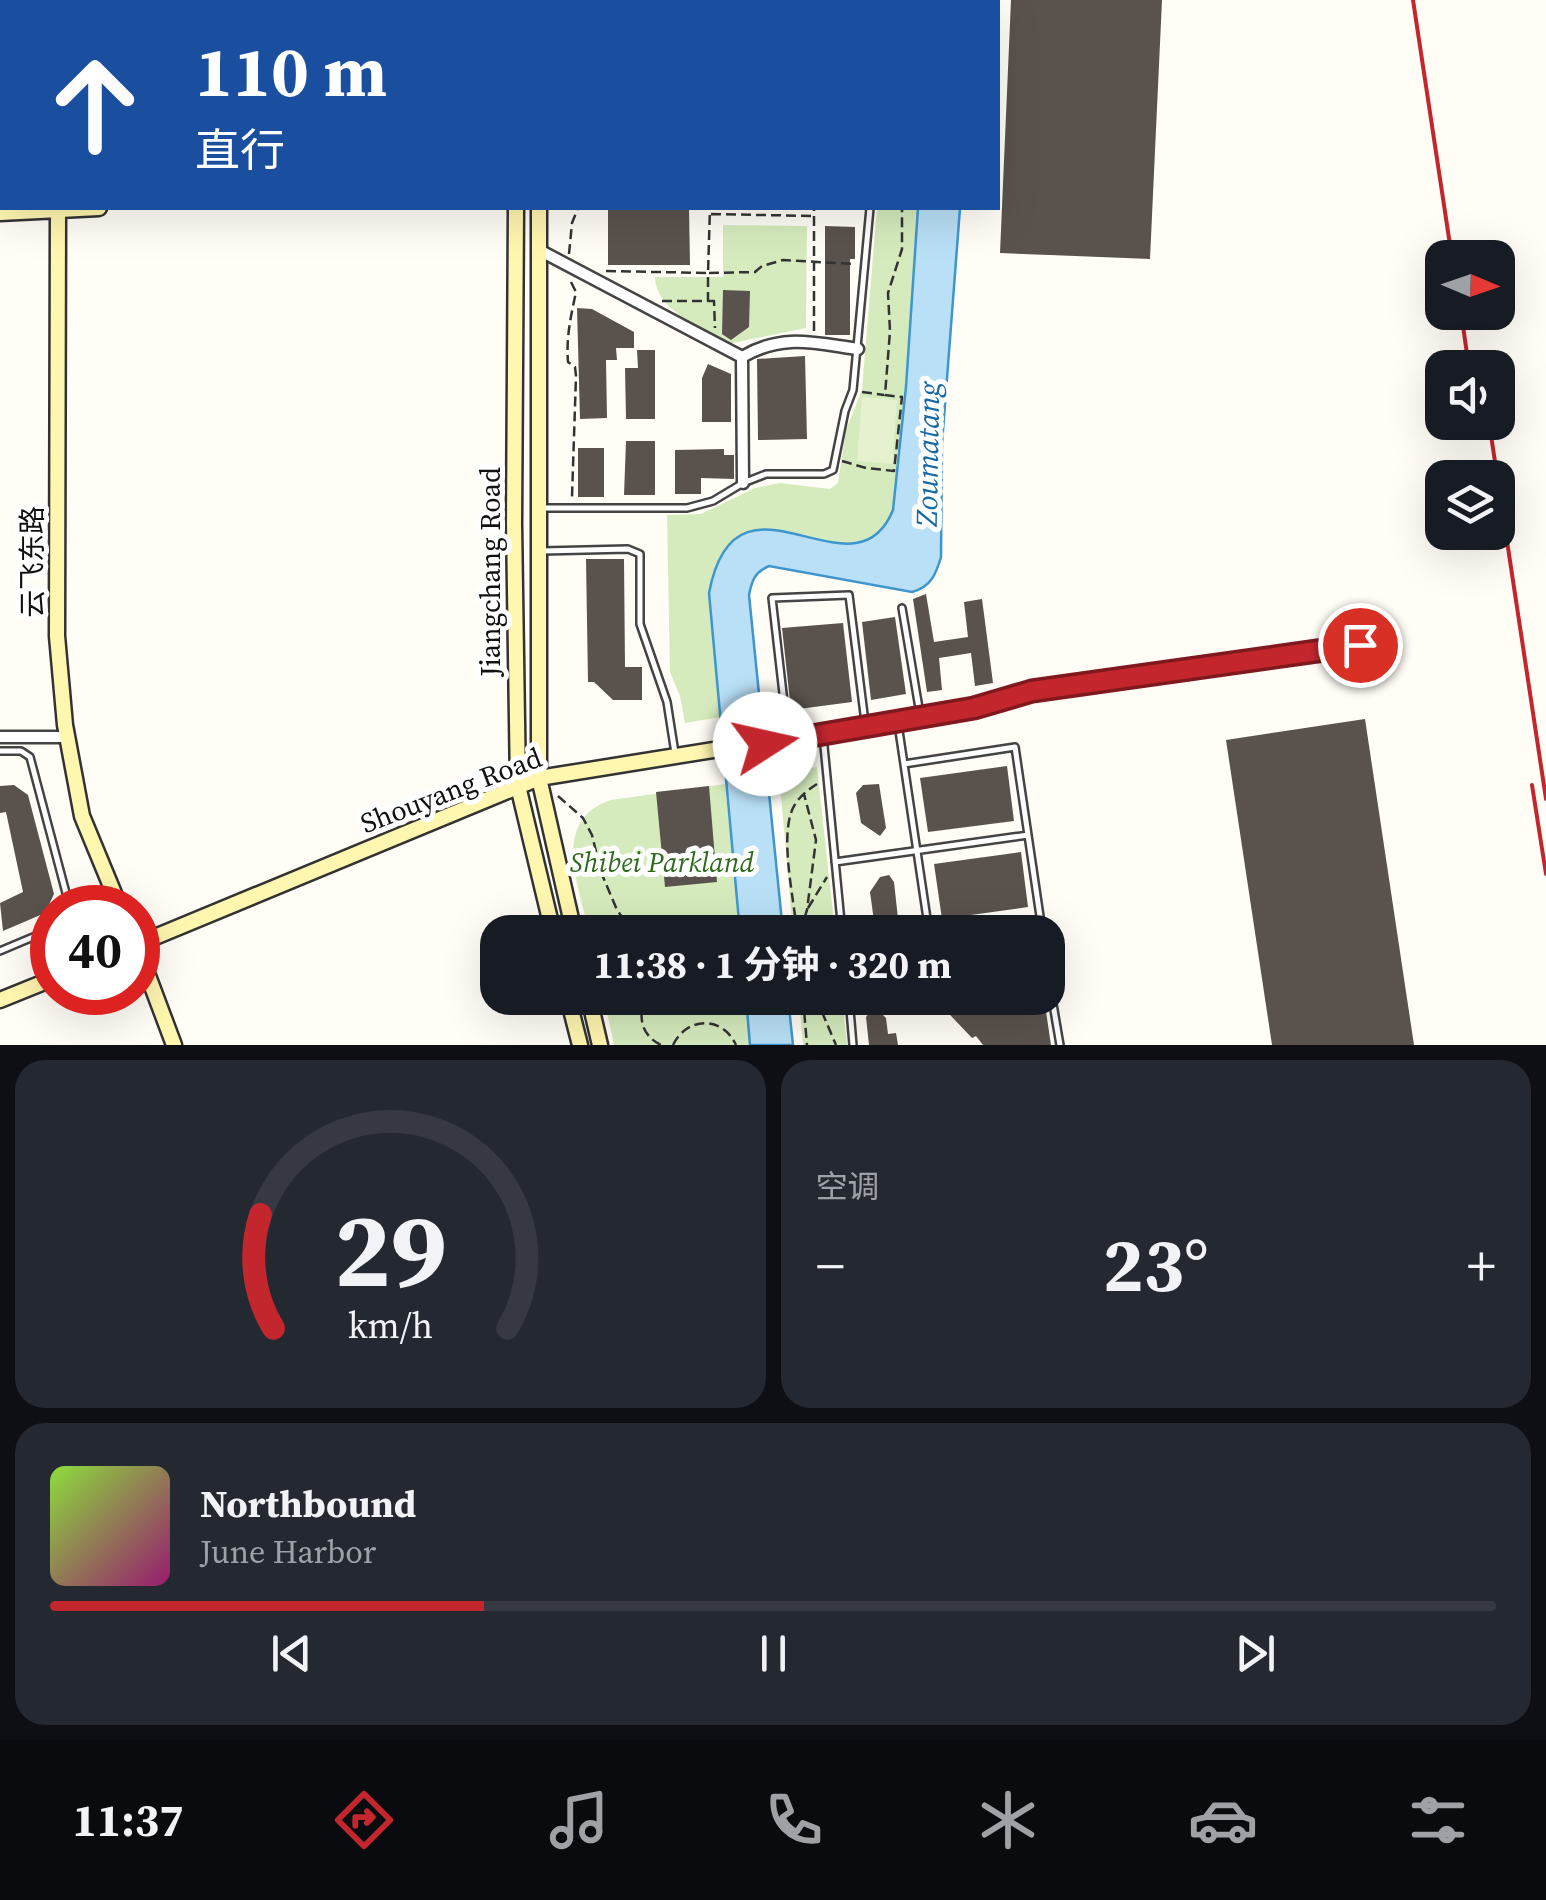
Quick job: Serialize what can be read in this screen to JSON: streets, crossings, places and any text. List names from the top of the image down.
{
  "streets": {
    "street": ["云飞东路", "Jiangchang Road", "Shouyang Road"]
  },
  "crossings": [
    ["Jiangchang Road", "Shouyang Road"]
  ],
  "water": ["Zoumatang"],
  "parks": ["Shibei Parkland"],
  "north": "right",
  "page": {
    "turn": ["110 m", "直行"],
    "limit": "40",
    "trip": "11:38 · 1 分钟 · 320 m",
    "tile": "空调",
    "heat": ["−", "23°", "+"],
    "song": ["Northbound", "June Harbor"],
    "tabs": "11:37",
    "gauge": ["29", "km/h"]
  }
}
